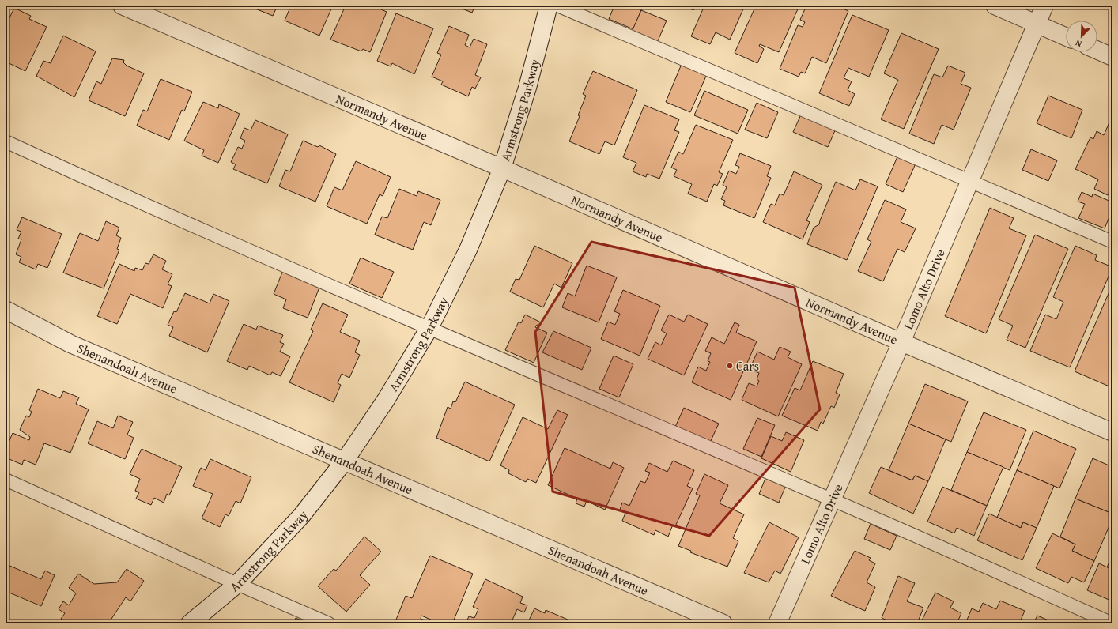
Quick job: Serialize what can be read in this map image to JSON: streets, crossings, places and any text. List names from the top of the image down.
{
  "streets": {
    "street": [
      "Armstrong Parkway",
      "Normandy Avenue",
      "Lomo Alto Drive",
      "Shenandoah Avenue"
    ]
  },
  "crossings": [
    ["Armstrong Parkway", "Normandy Avenue"],
    ["Armstrong Parkway", "Shenandoah Avenue"],
    ["Normandy Avenue", "Lomo Alto Drive"]
  ],
  "places": ["Cars"],
  "north": "bottom left"
}
